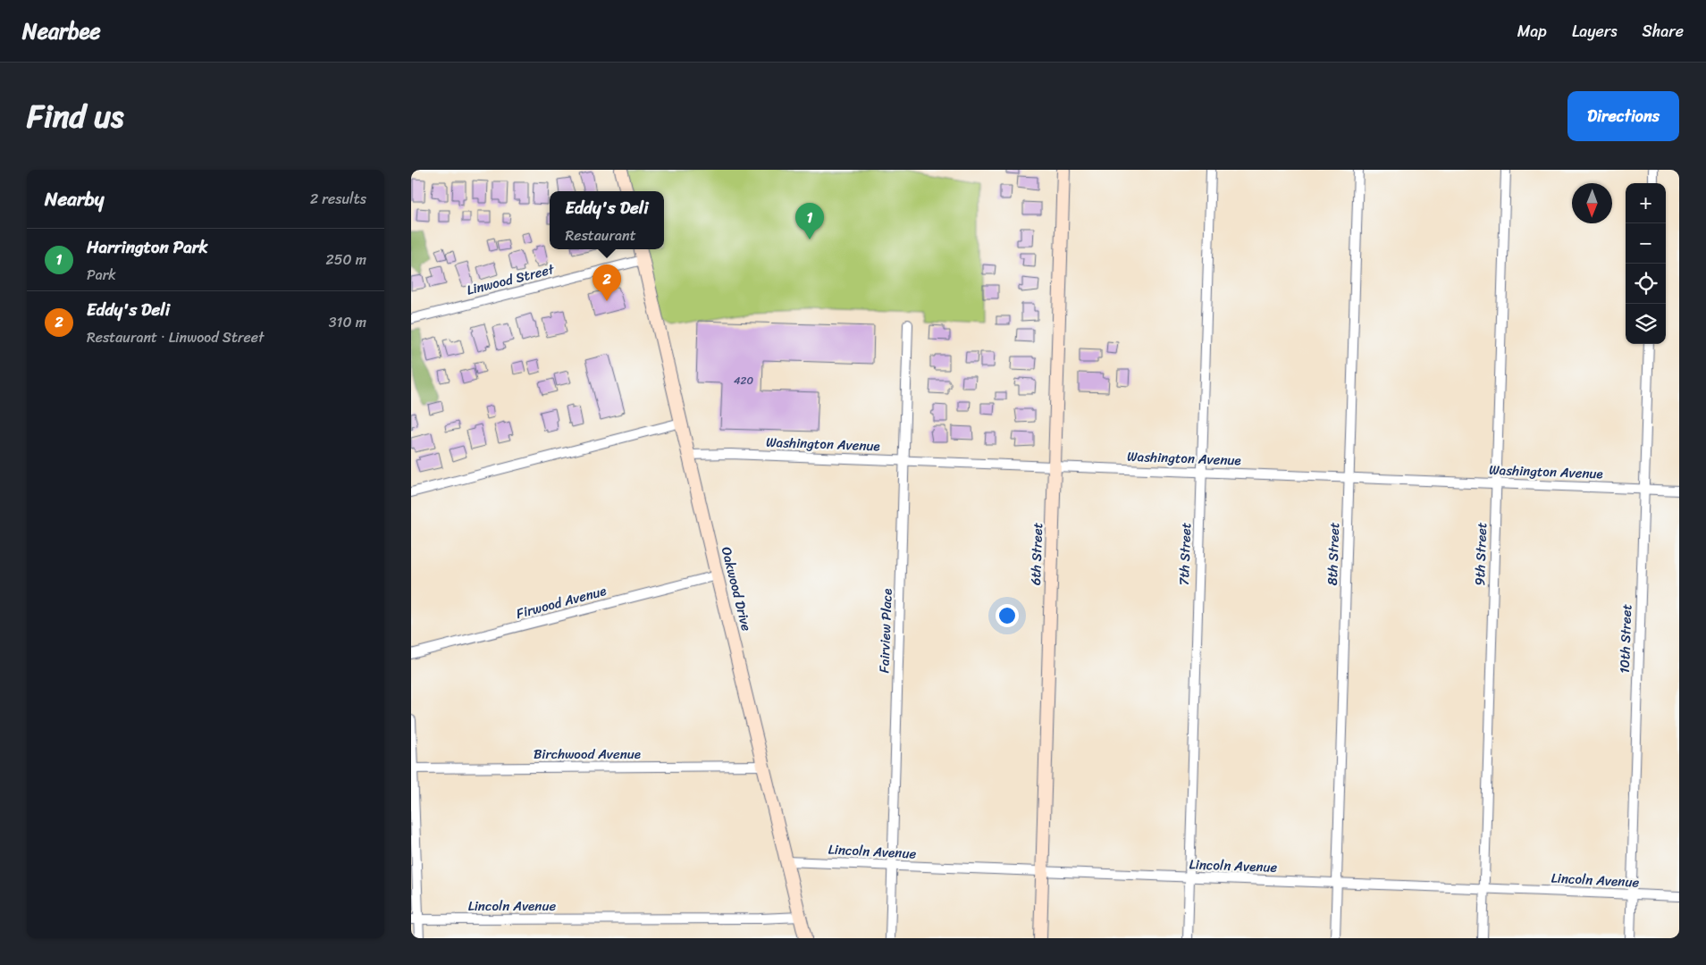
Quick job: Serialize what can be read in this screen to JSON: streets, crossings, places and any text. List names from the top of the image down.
{
  "streets": {
    "street": [
      "Linwood Street",
      "Washington Avenue",
      "6th Street",
      "7th Street",
      "8th Street",
      "9th Street",
      "Oakwood Drive",
      "Firwood Avenue",
      "Fairview Place",
      "10th Street",
      "Birchwood Avenue",
      "Lincoln Avenue"
    ]
  },
  "crossings": [
    ["Linwood Street", "Oakwood Drive"],
    ["Washington Avenue", "6th Street"],
    ["Washington Avenue", "7th Street"],
    ["Washington Avenue", "8th Street"],
    ["Washington Avenue", "9th Street"],
    ["Washington Avenue", "Oakwood Drive"],
    ["Washington Avenue", "Fairview Place"],
    ["Washington Avenue", "10th Street"],
    ["6th Street", "Lincoln Avenue"],
    ["7th Street", "Lincoln Avenue"],
    ["8th Street", "Lincoln Avenue"],
    ["9th Street", "Lincoln Avenue"],
    ["Oakwood Drive", "Firwood Avenue"],
    ["Oakwood Drive", "Birchwood Avenue"],
    ["Oakwood Drive", "Lincoln Avenue"],
    ["Fairview Place", "Lincoln Avenue"],
    ["10th Street", "Lincoln Avenue"]
  ],
  "house_numbers": ["420"],
  "north": "bottom",
  "page": {
    "header": "Nearbee",
    "nav": ["Map", "Layers", "Share"],
    "title": "Find us",
    "buttons": "Directions",
    "heading": ["Nearby", "2 results"],
    "map_buttons": ["+", "−"],
    "popup": ["Eddy's Deli", "Restaurant"],
    "pins": ["1", "2"],
    "list": [
      {
        "mark": "1",
        "name": "Harrington Park",
        "note": "Park",
        "value": "250 m"
      },
      {
        "mark": "2",
        "name": "Eddy's Deli",
        "note": "Restaurant · Linwood Street",
        "value": "310 m"
      }
    ]
  }
}
